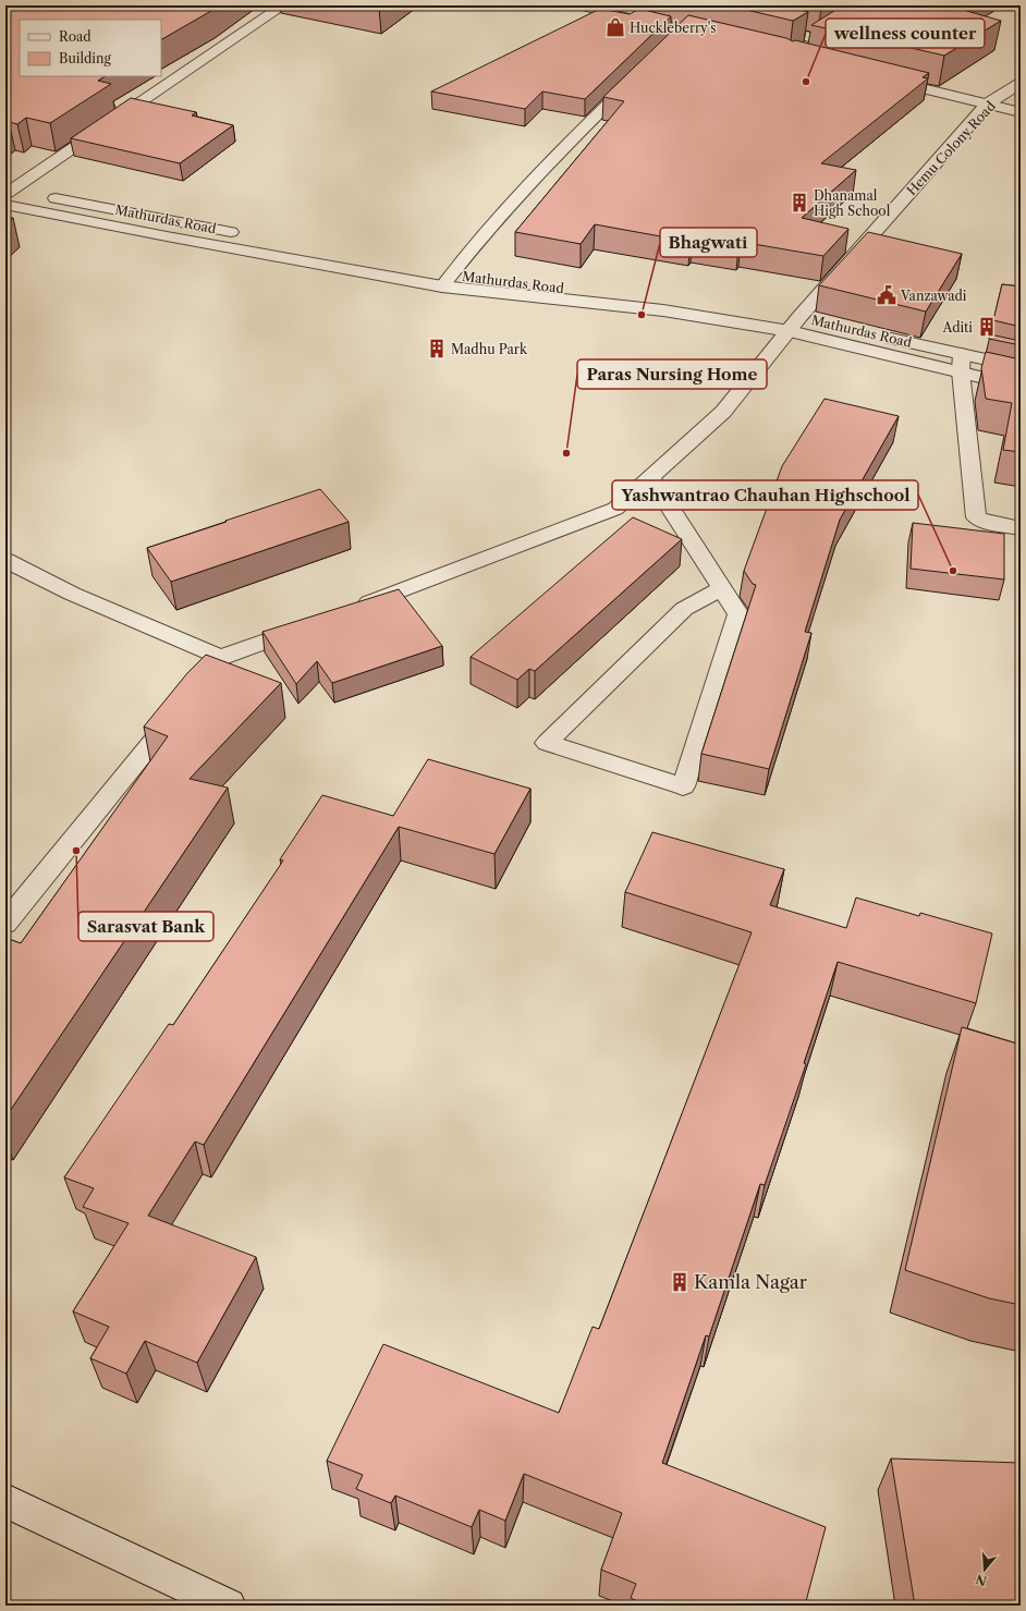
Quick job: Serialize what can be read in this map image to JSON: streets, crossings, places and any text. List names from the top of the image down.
{
  "streets": {
    "street": ["Hemu Colony Road", "Mathurdas Road"]
  },
  "crossings": [
    ["Hemu Colony Road", "Mathurdas Road"]
  ],
  "places": {
    "shop": ["Huckleberry's"],
    "other": [
      "wellness counter",
      "Bhagwati",
      "Paras Nursing Home",
      "Yashwantrao Chauhan Highschool",
      "Sarasvat Bank"
    ],
    "building": [
      "Dhanamal High School",
      "Aditi",
      "Madhu Park",
      "Kamla Nagar"
    ],
    "public building": ["Vanzawadi"]
  },
  "legend": ["Road", "Building"],
  "north": "bottom"
}
